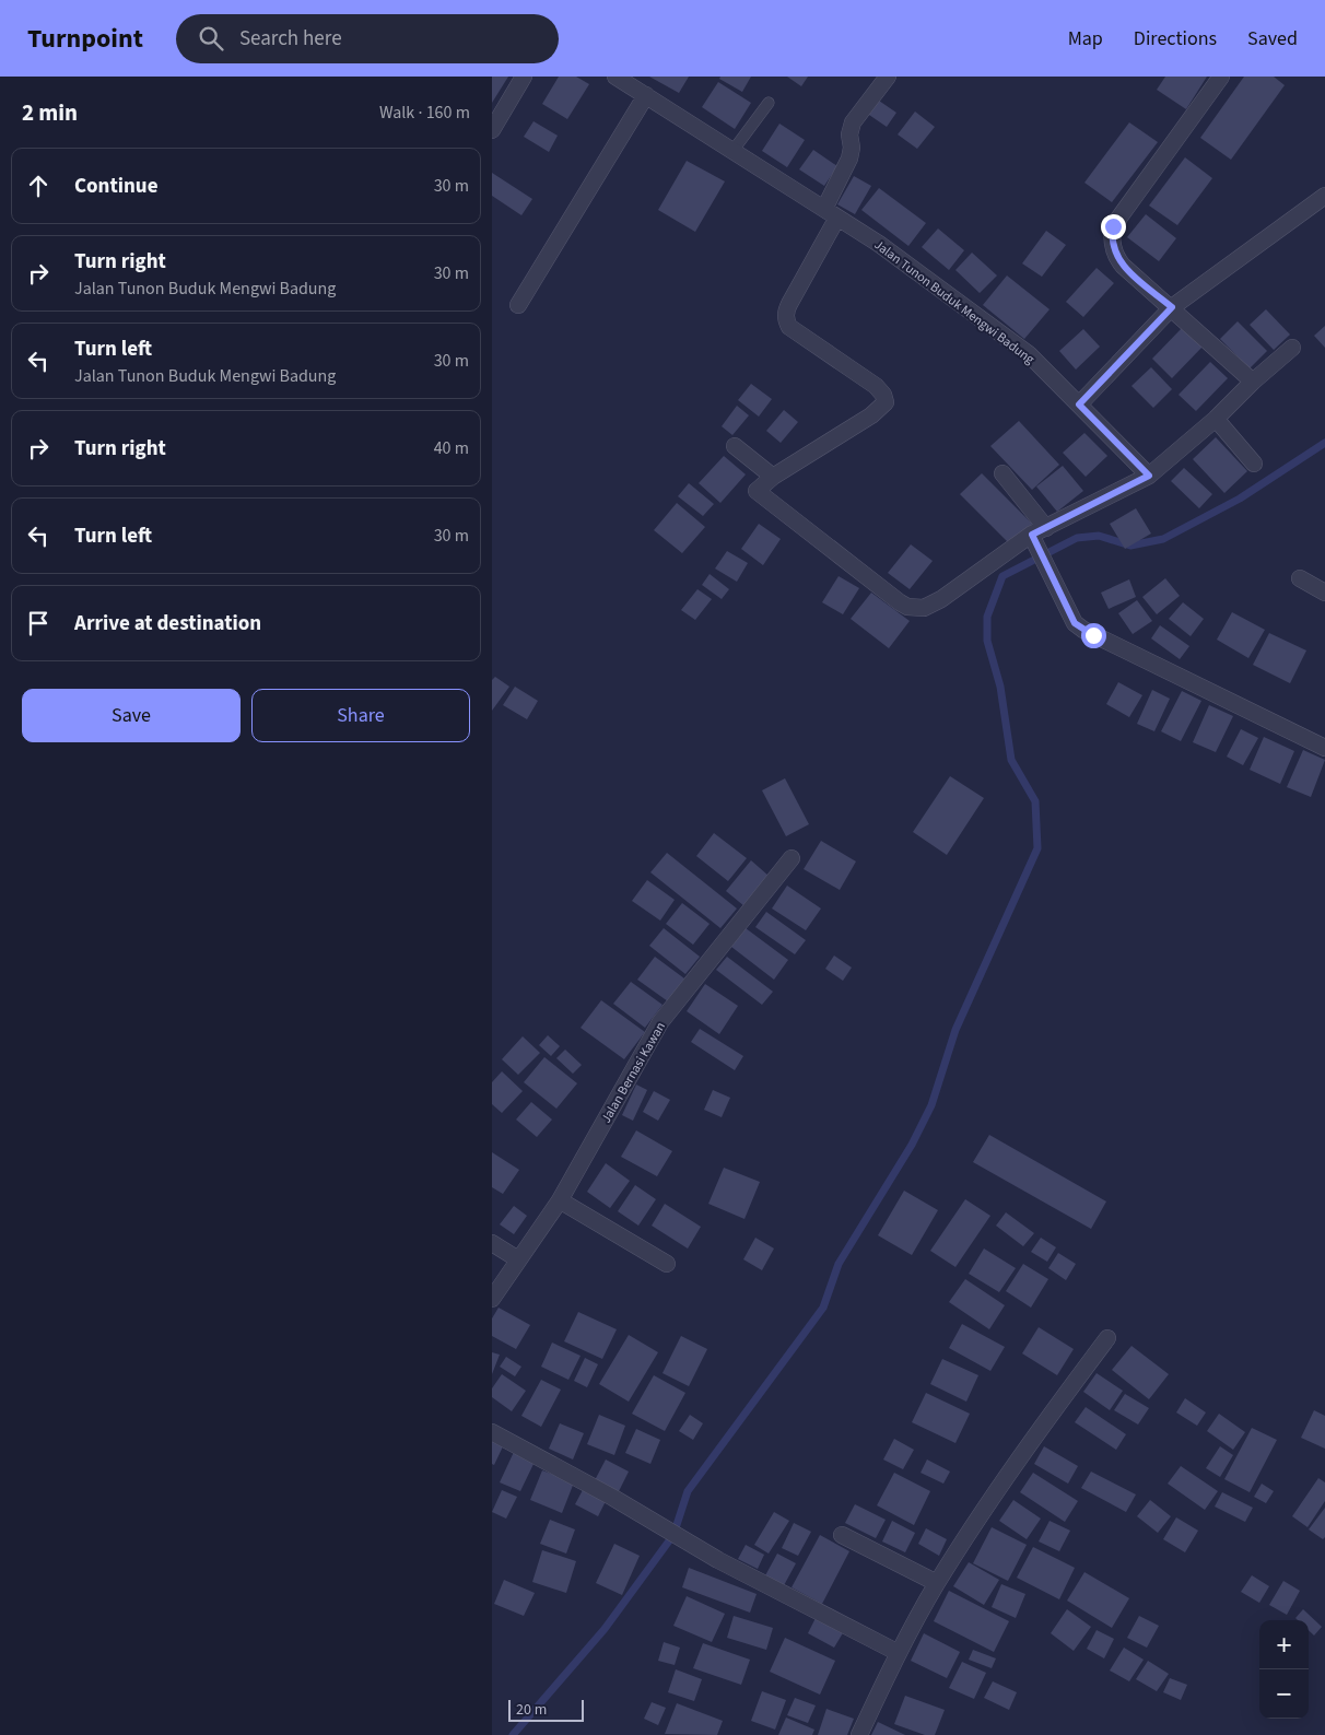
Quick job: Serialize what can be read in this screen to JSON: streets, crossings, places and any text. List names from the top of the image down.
{
  "streets": {
    "street": ["Jalan Tunon Buduk Mengwi Badung", "Jalan Bernasi Kawan"]
  },
  "scale_bar": "20 m",
  "page": {
    "header": "Turnpoint",
    "search": "Search here",
    "nav": ["Map", "Directions", "Saved"],
    "heading": ["2 min", "Walk · 160 m"],
    "list": [
      ["Continue", "30 m"],
      ["Turn right", "Jalan Tunon Buduk Mengwi Badung", "30 m"],
      ["Turn left", "Jalan Tunon Buduk Mengwi Badung", "30 m"],
      ["Turn right", "40 m"],
      ["Turn left", "30 m"],
      "Arrive at destination"
    ],
    "buttons": ["Save", "Share"],
    "map_buttons": ["+", "−"],
    "scale": "20 m"
  }
}
